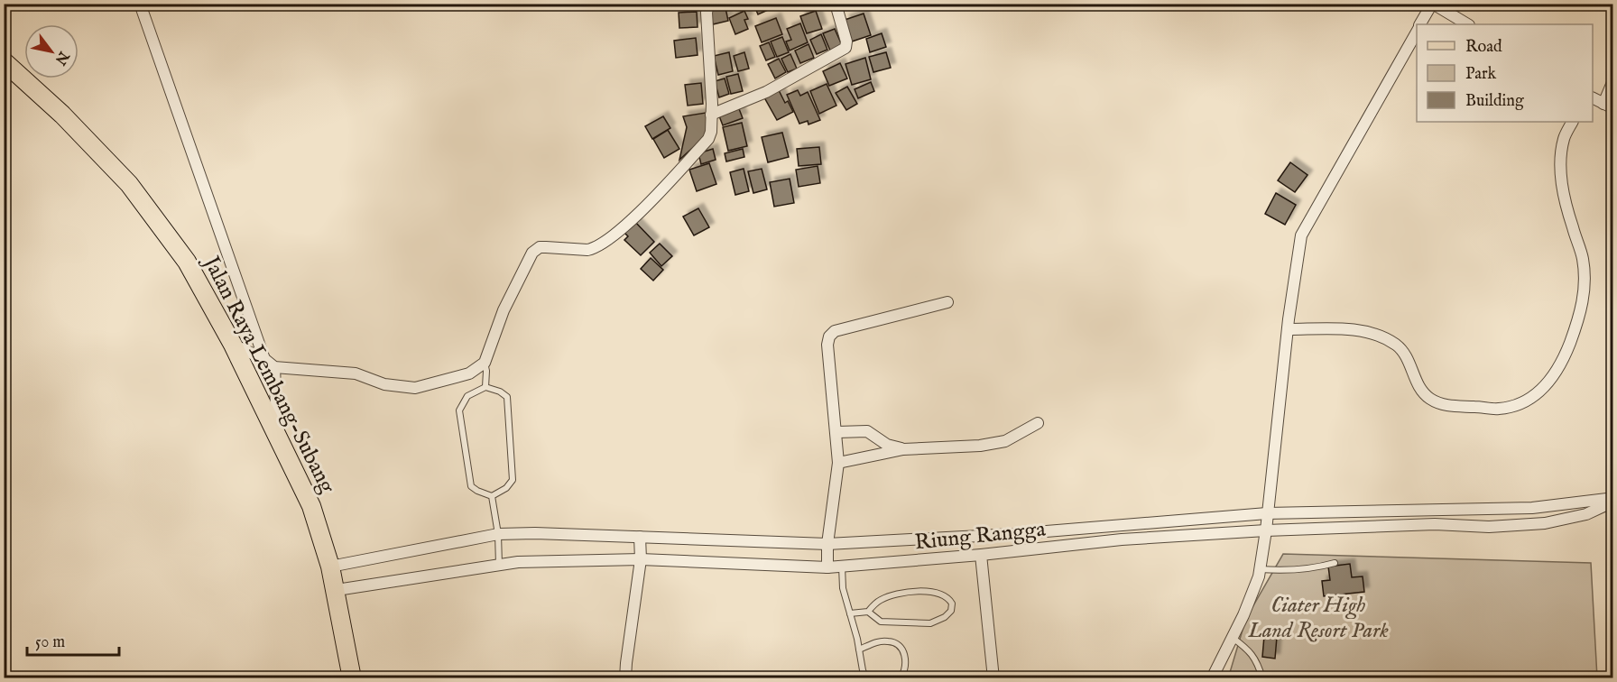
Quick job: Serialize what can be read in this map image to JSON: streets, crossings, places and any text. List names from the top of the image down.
{
  "streets": {
    "main road": ["Jalan Raya Lembang-Subang"],
    "street": ["Riung Rangga"]
  },
  "crossings": [
    ["Jalan Raya Lembang-Subang", "Riung Rangga"]
  ],
  "parks": ["Ciater High Land Resort Park"],
  "legend": ["Road", "Park", "Building"],
  "scale_bar": "50 m",
  "north": "bottom right"
}
